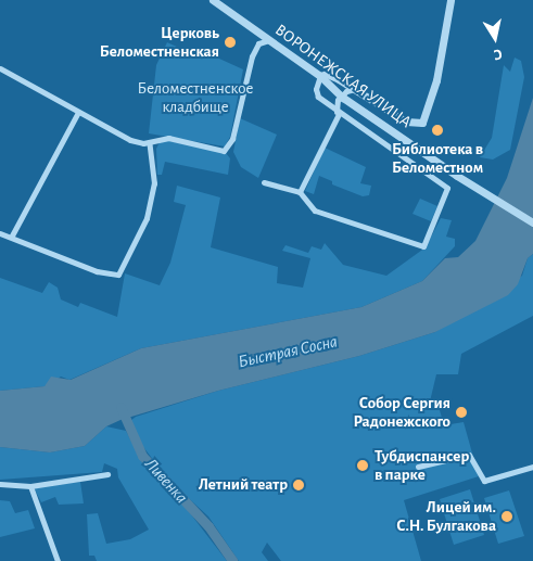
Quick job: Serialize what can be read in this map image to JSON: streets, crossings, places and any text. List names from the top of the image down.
{
  "streets": {
    "street": ["ВОРОНЕЖСКАЯ УЛИЦА"]
  },
  "water": ["Быстрая Сосна", "Ливенка"],
  "parks": ["Беломестненское кладбище"],
  "places": [
    "Церковь Беломестненская",
    "Библиотека в Беломестном",
    "Собор Сергия Радонежского",
    "Тубдиспансер в парке",
    "Летний театр",
    "Лицей им. С.Н. Булгакова"
  ],
  "north": "bottom"
}
